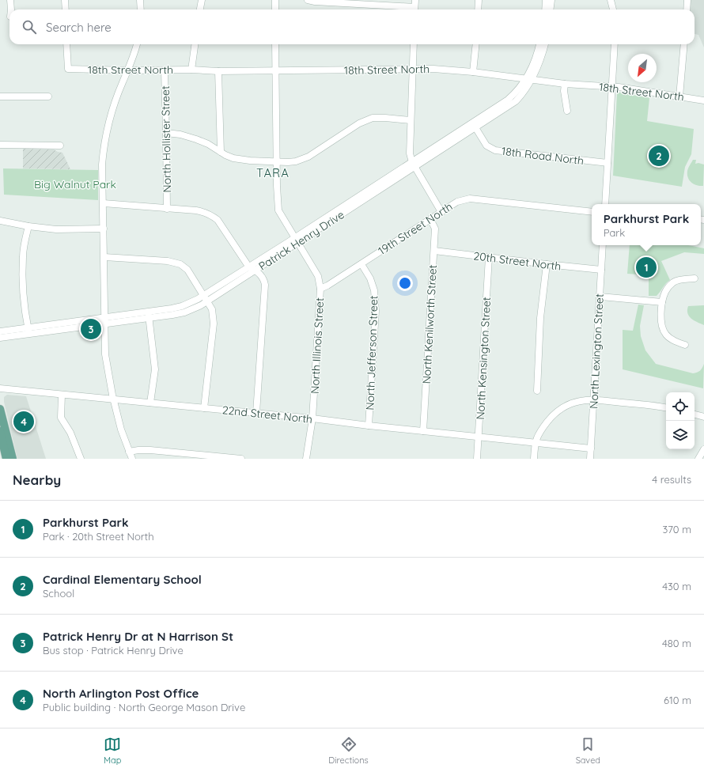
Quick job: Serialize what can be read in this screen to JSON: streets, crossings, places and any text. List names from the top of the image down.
{
  "streets": {
    "street": [
      "18th Street North",
      "North Hollister Street",
      "18th Road North",
      "19th Street North",
      "Patrick Henry Drive",
      "20th Street North",
      "North Kenilworth Street",
      "North Illinois Street",
      "North Lexington Street",
      "North Jefferson Street",
      "North Kensington Street",
      "22nd Street North"
    ]
  },
  "crossings": [
    ["18th Street North", "North Hollister Street"],
    ["18th Street North", "Patrick Henry Drive"],
    ["18th Street North", "North Illinois Street"],
    ["18th Road North", "Patrick Henry Drive"],
    ["19th Street North", "North Kenilworth Street"],
    ["19th Street North", "North Illinois Street"],
    ["19th Street North", "North Jefferson Street"],
    ["Patrick Henry Drive", "North Illinois Street"],
    ["20th Street North", "North Kenilworth Street"],
    ["20th Street North", "North Lexington Street"],
    ["20th Street North", "North Kensington Street"],
    ["North Kenilworth Street", "22nd Street North"],
    ["North Illinois Street", "22nd Street North"],
    ["North Lexington Street", "22nd Street North"],
    ["North Jefferson Street", "22nd Street North"],
    ["North Kensington Street", "22nd Street North"]
  ],
  "districts": ["TARA"],
  "parks": ["Big Walnut Park"],
  "north": "bottom left",
  "page": {
    "search": "Search here",
    "pins": [
      "2",
      "1",
      "3",
      "4"
    ],
    "popup": ["Parkhurst Park", "Park"],
    "heading": ["Nearby", "4 results"],
    "list": [
      {
        "mark": "1",
        "name": "Parkhurst Park",
        "note": "Park · 20th Street North",
        "value": "370 m"
      },
      {
        "mark": "2",
        "name": "Cardinal Elementary School",
        "note": "School",
        "value": "430 m"
      },
      {
        "mark": "3",
        "name": "Patrick Henry Dr at N Harrison St",
        "note": "Bus stop · Patrick Henry Drive",
        "value": "480 m"
      },
      {
        "mark": "4",
        "name": "North Arlington Post Office",
        "note": "Public building · North George Mason Drive",
        "value": "610 m"
      }
    ],
    "nav": ["Map", "Directions", "Saved"]
  }
}
